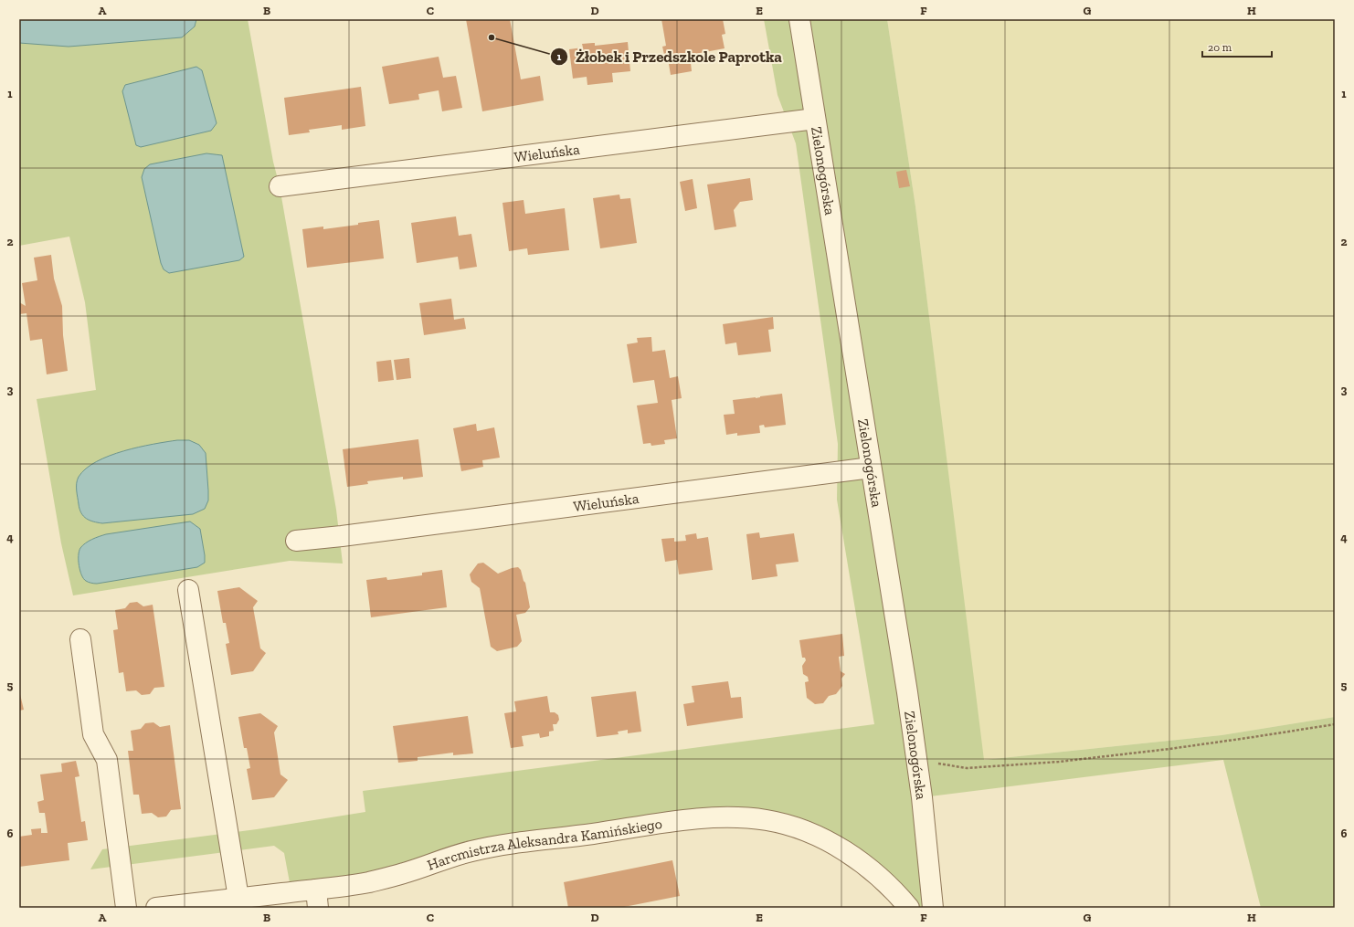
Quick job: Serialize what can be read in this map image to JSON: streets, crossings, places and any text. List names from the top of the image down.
{
  "streets": {
    "street": ["Wieluńska", "Zielonogórska", "Harcmistrza Aleksandra Kamińskiego"]
  },
  "crossings": [
    ["Wieluńska", "Zielonogórska"]
  ],
  "places": ["Żłobek i Przedszkole Paprotka"],
  "scale_bar": "20 m",
  "grid": {
    "columns": [
      "A",
      "B",
      "C",
      "D",
      "E",
      "F",
      "G",
      "H"
    ],
    "rows": [
      "1",
      "2",
      "3",
      "4",
      "5",
      "6"
    ]
  }
}
